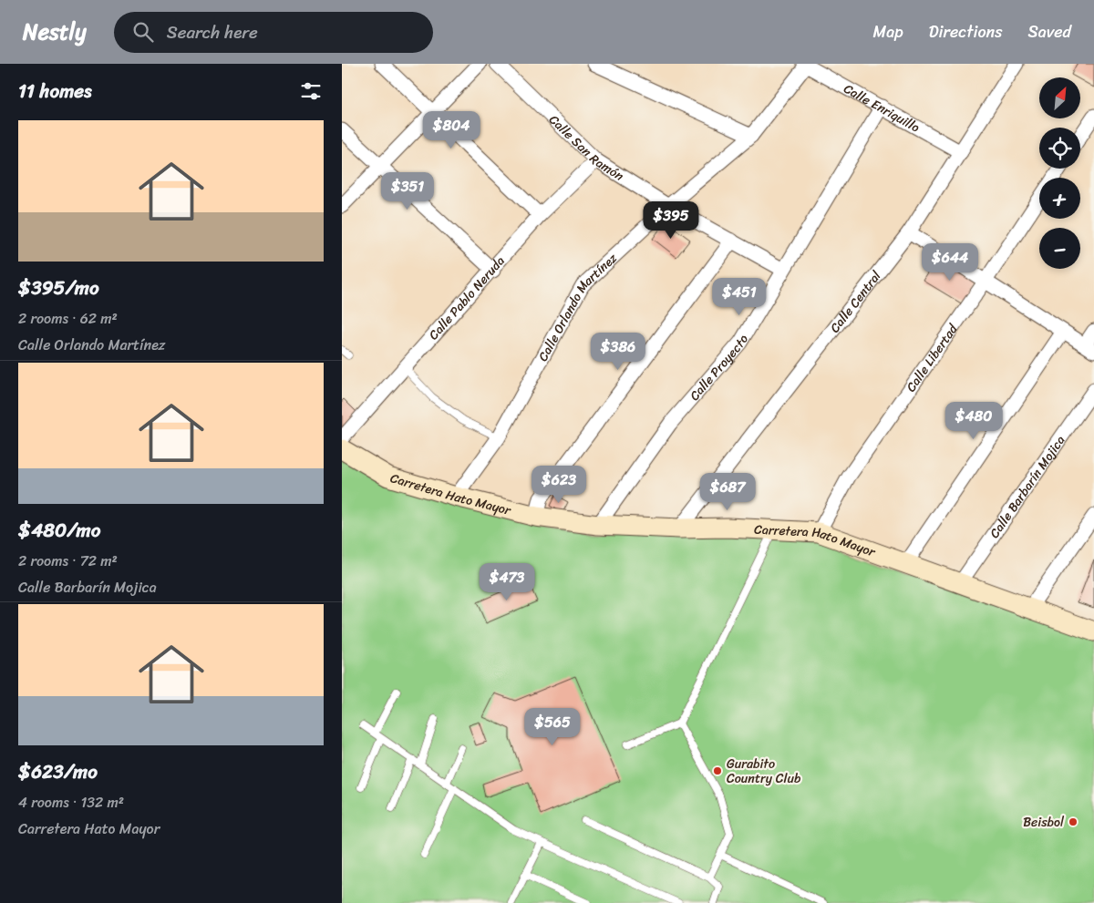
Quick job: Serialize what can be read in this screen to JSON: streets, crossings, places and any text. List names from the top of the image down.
{
  "streets": {
    "street": [
      "Calle Enriquillo",
      "Calle San Ramón",
      "Calle Pablo Neruda",
      "Calle Central",
      "Calle Orlando Martínez",
      "Calle Libertad",
      "Calle Proyecto",
      "Calle Barbarín Mojica",
      "Carretera Hato Mayor"
    ]
  },
  "crossings": [
    ["Calle Enriquillo", "Calle Central"],
    ["Calle Enriquillo", "Calle Orlando Martínez"],
    ["Calle Enriquillo", "Calle Proyecto"],
    ["Calle San Ramón", "Calle Pablo Neruda"],
    ["Calle San Ramón", "Calle Orlando Martínez"],
    ["Calle San Ramón", "Calle Proyecto"],
    ["Calle Central", "Carretera Hato Mayor"],
    ["Calle Orlando Martínez", "Carretera Hato Mayor"],
    ["Calle Libertad", "Carretera Hato Mayor"],
    ["Calle Proyecto", "Carretera Hato Mayor"],
    ["Calle Barbarín Mojica", "Carretera Hato Mayor"]
  ],
  "places": ["Gurabito Country Club", "Beisbol"],
  "north": "top right",
  "page": {
    "header": "Nestly",
    "search": "Search here",
    "nav": ["Map", "Directions", "Saved"],
    "heading": "11 homes",
    "map_buttons": ["+", "−"],
    "price": [
      "$804",
      "$351",
      "$395",
      "$644",
      "$451",
      "$386",
      "$480",
      "$623",
      "$687",
      "$473",
      "$565"
    ],
    "list": [
      {
        "name": "$395/mo",
        "note": "2 rooms · 62 m² · Calle Orlando Martínez"
      },
      {
        "name": "$480/mo",
        "note": "2 rooms · 72 m² · Calle Barbarín Mojica"
      },
      {
        "name": "$623/mo",
        "note": "4 rooms · 132 m² · Carretera Hato Mayor"
      }
    ]
  }
}
